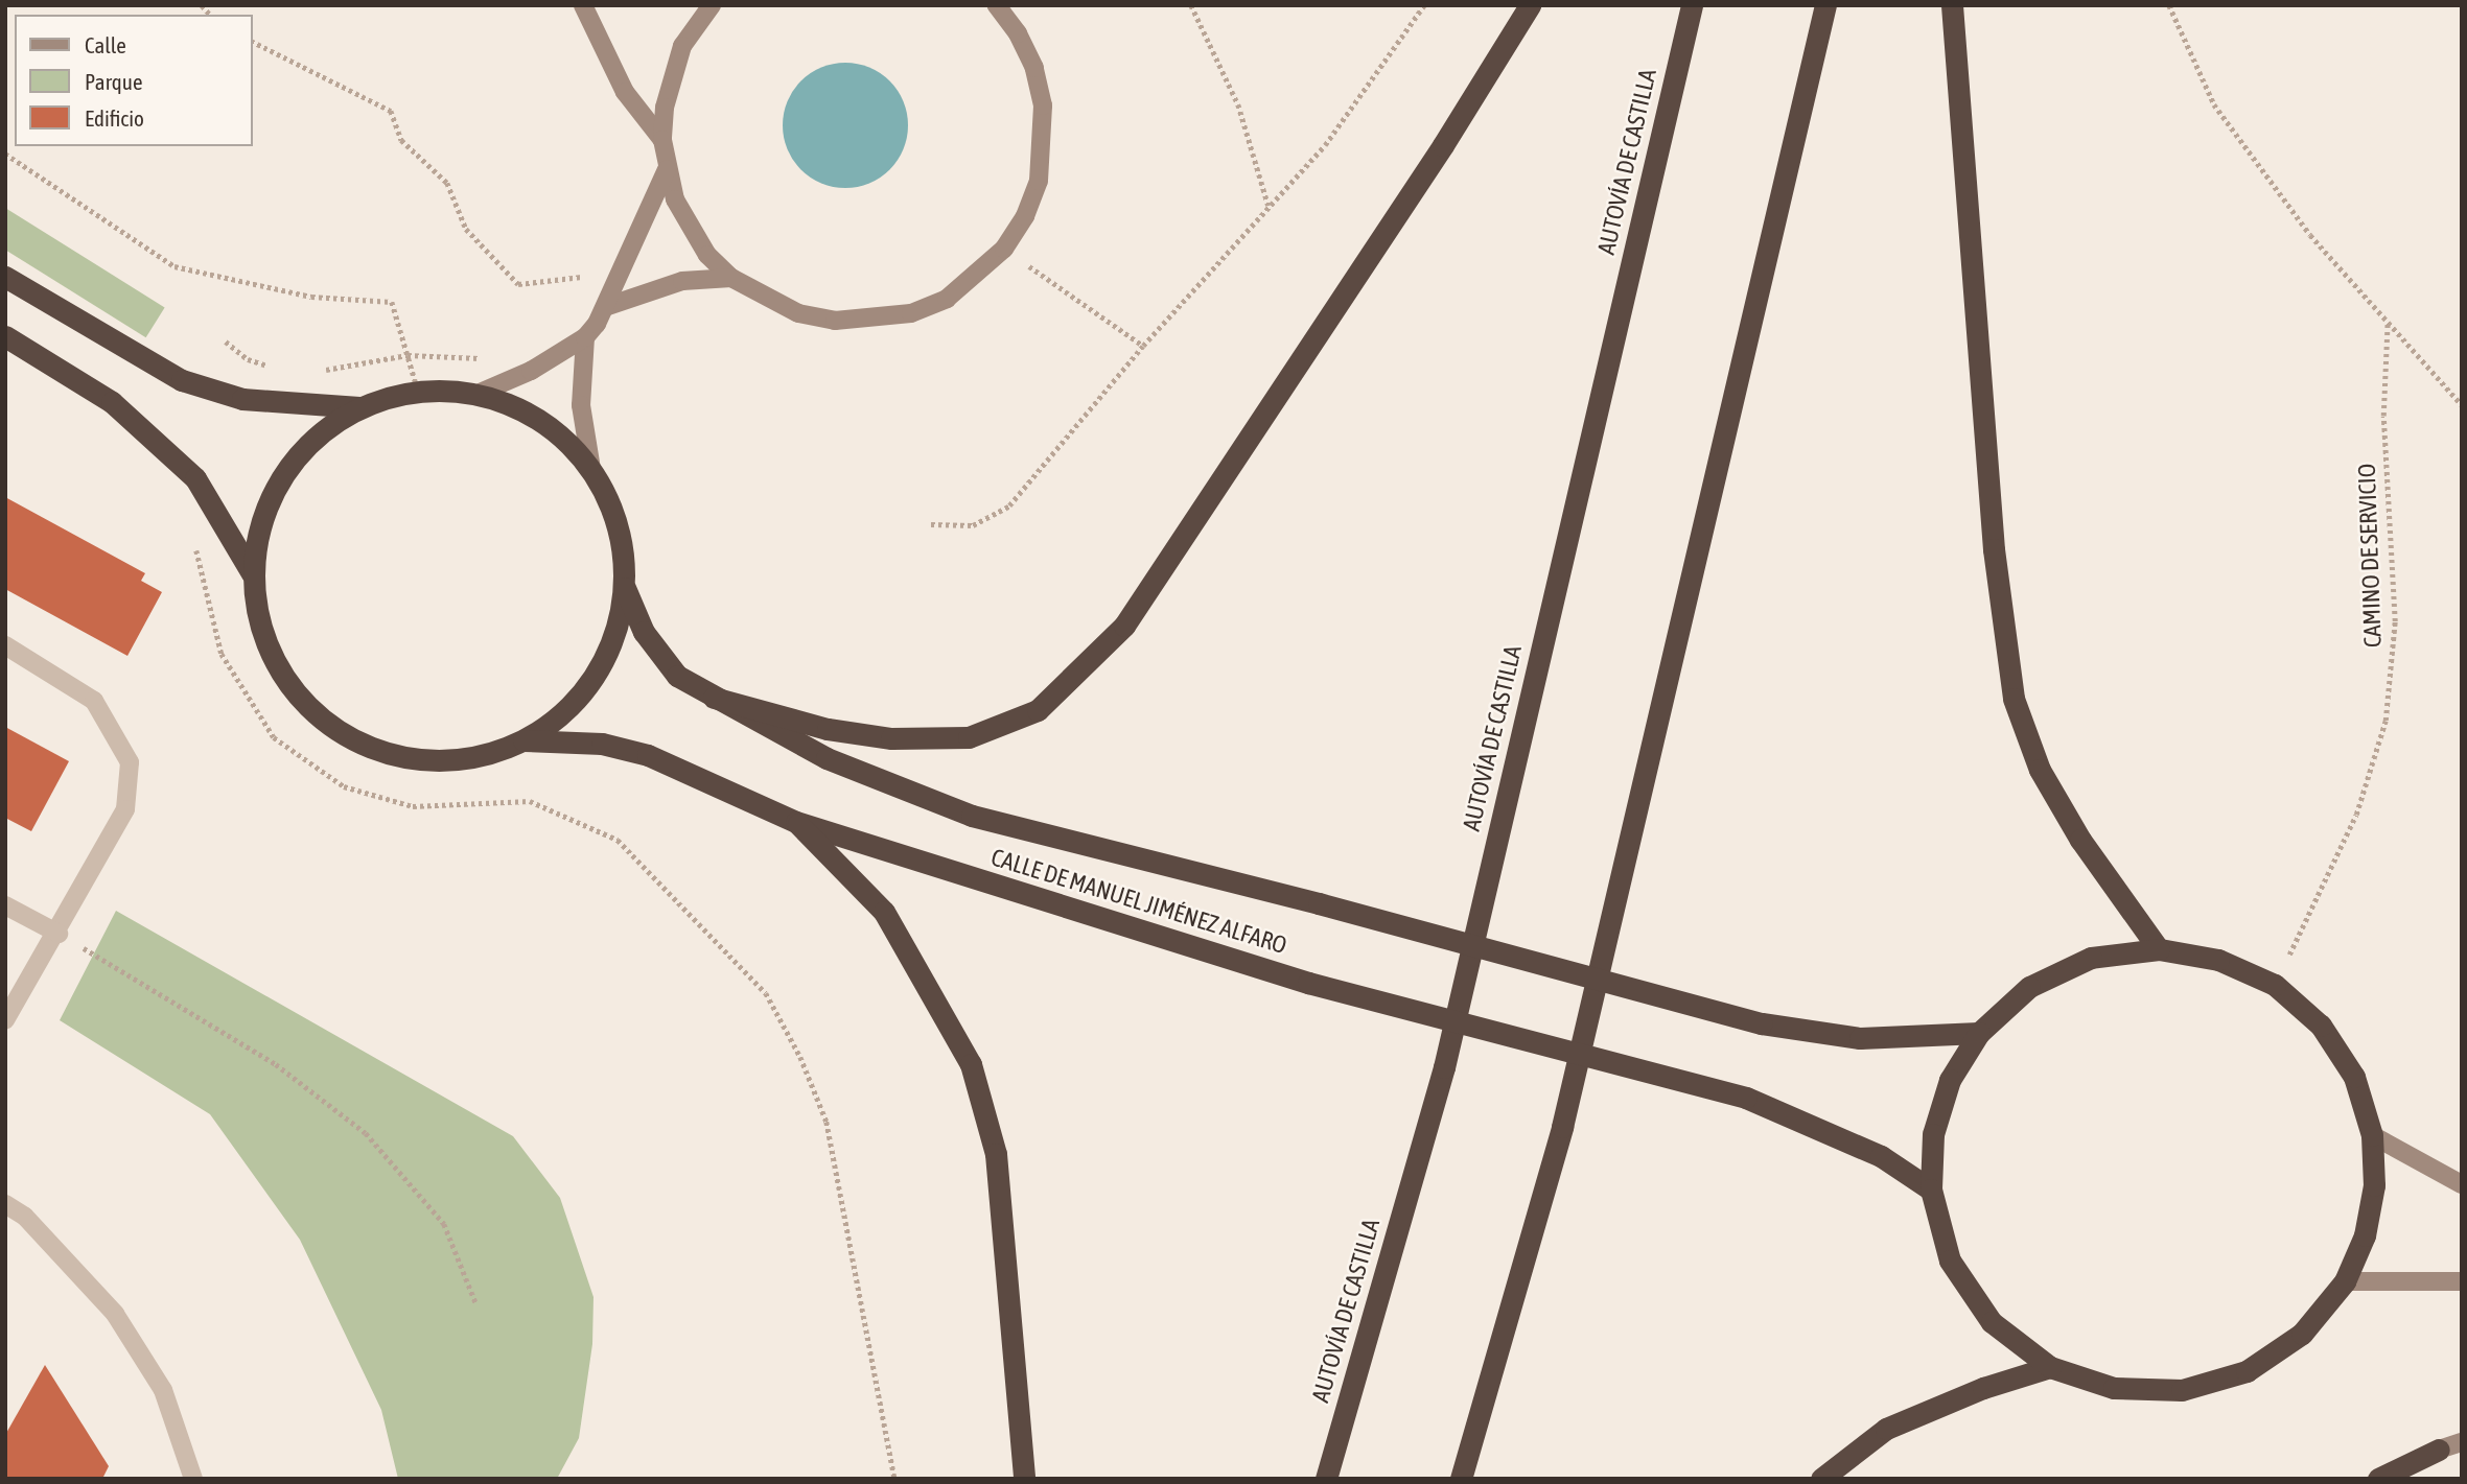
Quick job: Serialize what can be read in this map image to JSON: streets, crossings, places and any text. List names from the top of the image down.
{
  "streets": {
    "highway": ["AUTOVÍA DE CASTILLA", "CALLE DE MANUEL JIMÉNEZ ALFARO"],
    "path": ["CAMINO DE SERVICIO"]
  },
  "legend": ["Calle", "Parque", "Edificio"]
}
